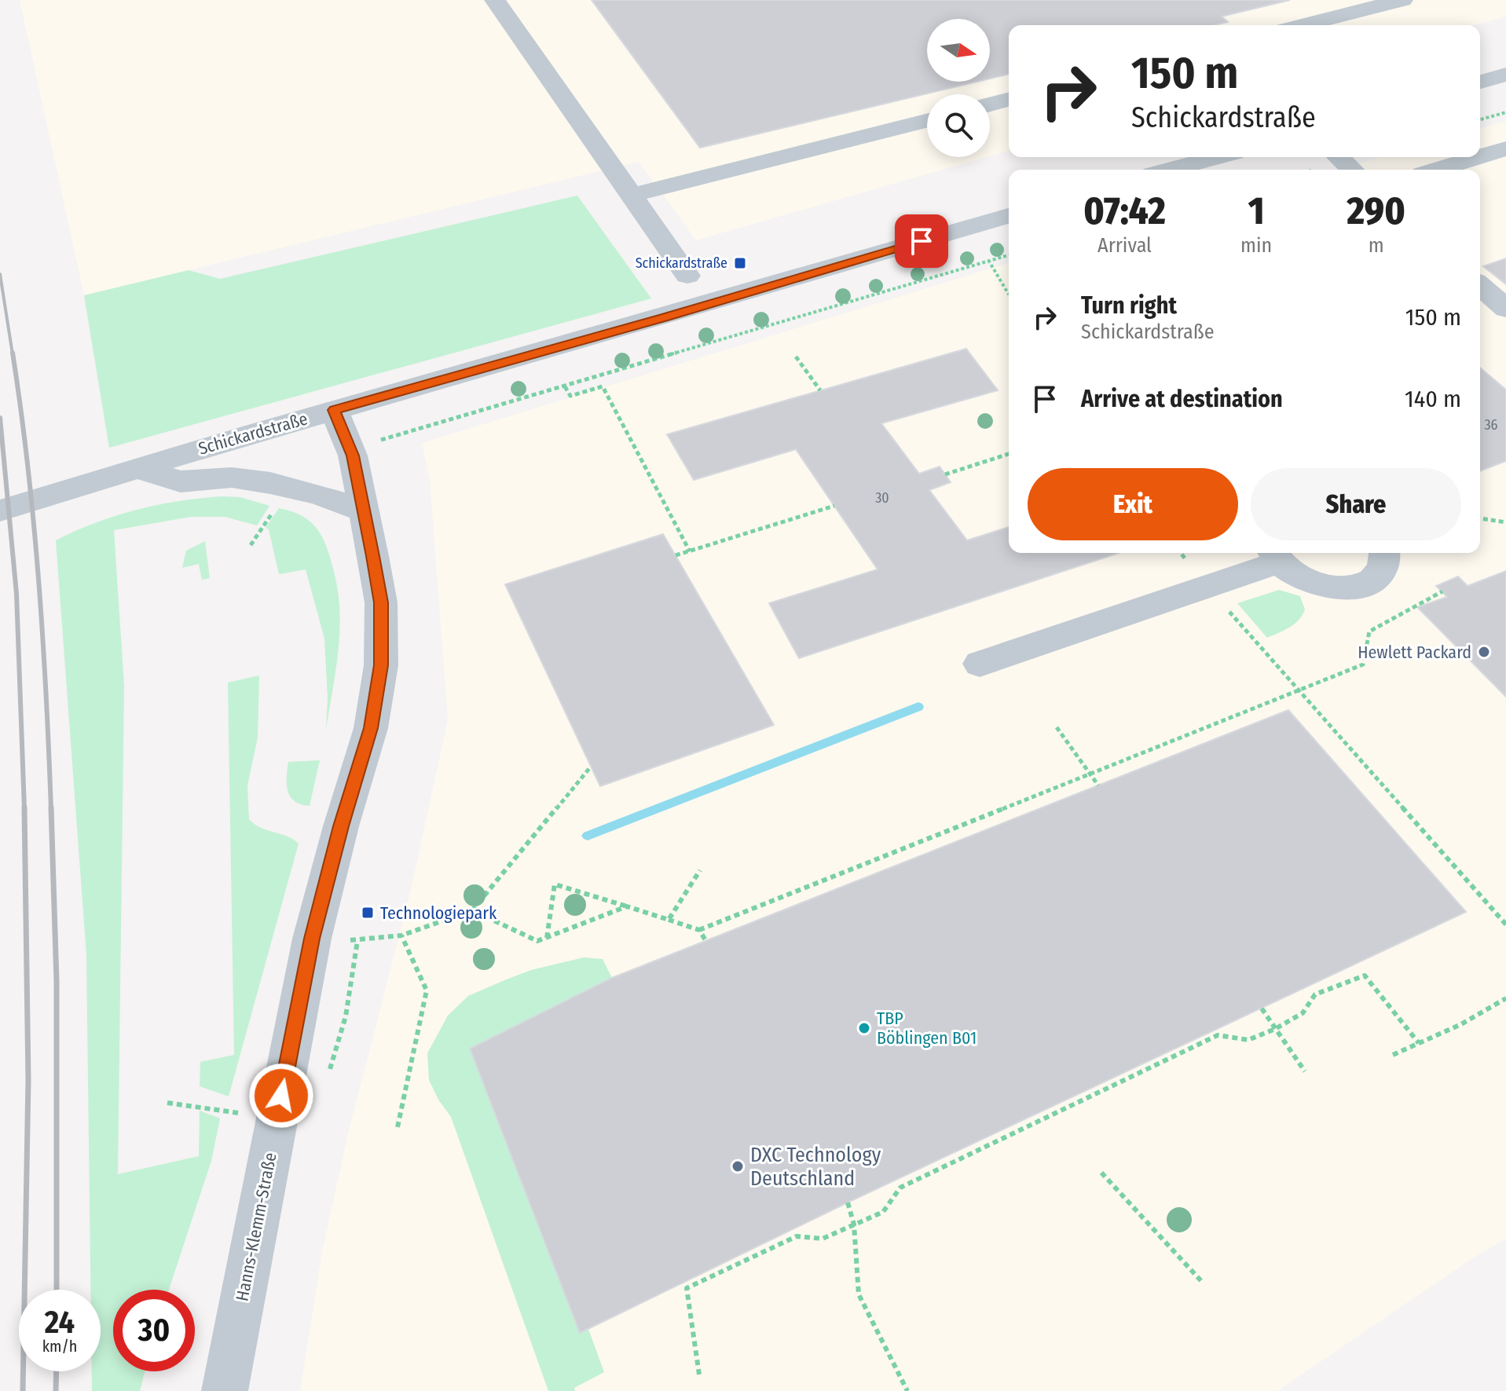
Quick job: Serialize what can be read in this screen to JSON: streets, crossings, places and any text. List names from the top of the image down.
{
  "streets": {
    "street": ["Schickardstraße", "Hanns-Klemm-Straße"]
  },
  "crossings": [
    ["Schickardstraße", "Hanns-Klemm-Straße"]
  ],
  "places": {
    "transit": ["Schickardstraße", "Technologiepark"],
    "other": ["Hewlett Packard", "TBP Böblingen B01", "DXC Technology Deutschland"]
  },
  "house_numbers": ["36", "30"],
  "north": "right",
  "page": {
    "turn": ["150 m", "Schickardstraße"],
    "eta": [
      "07:42",
      "Arrival",
      "1",
      "min",
      "290",
      "m"
    ],
    "list": [
      {
        "name": "Turn right",
        "note": "Schickardstraße",
        "value": "150 m"
      },
      {
        "name": "Arrive at destination",
        "value": "140 m"
      }
    ],
    "buttons": ["Exit", "Share"],
    "speed": "24 km/h",
    "limit": "30"
  }
}
